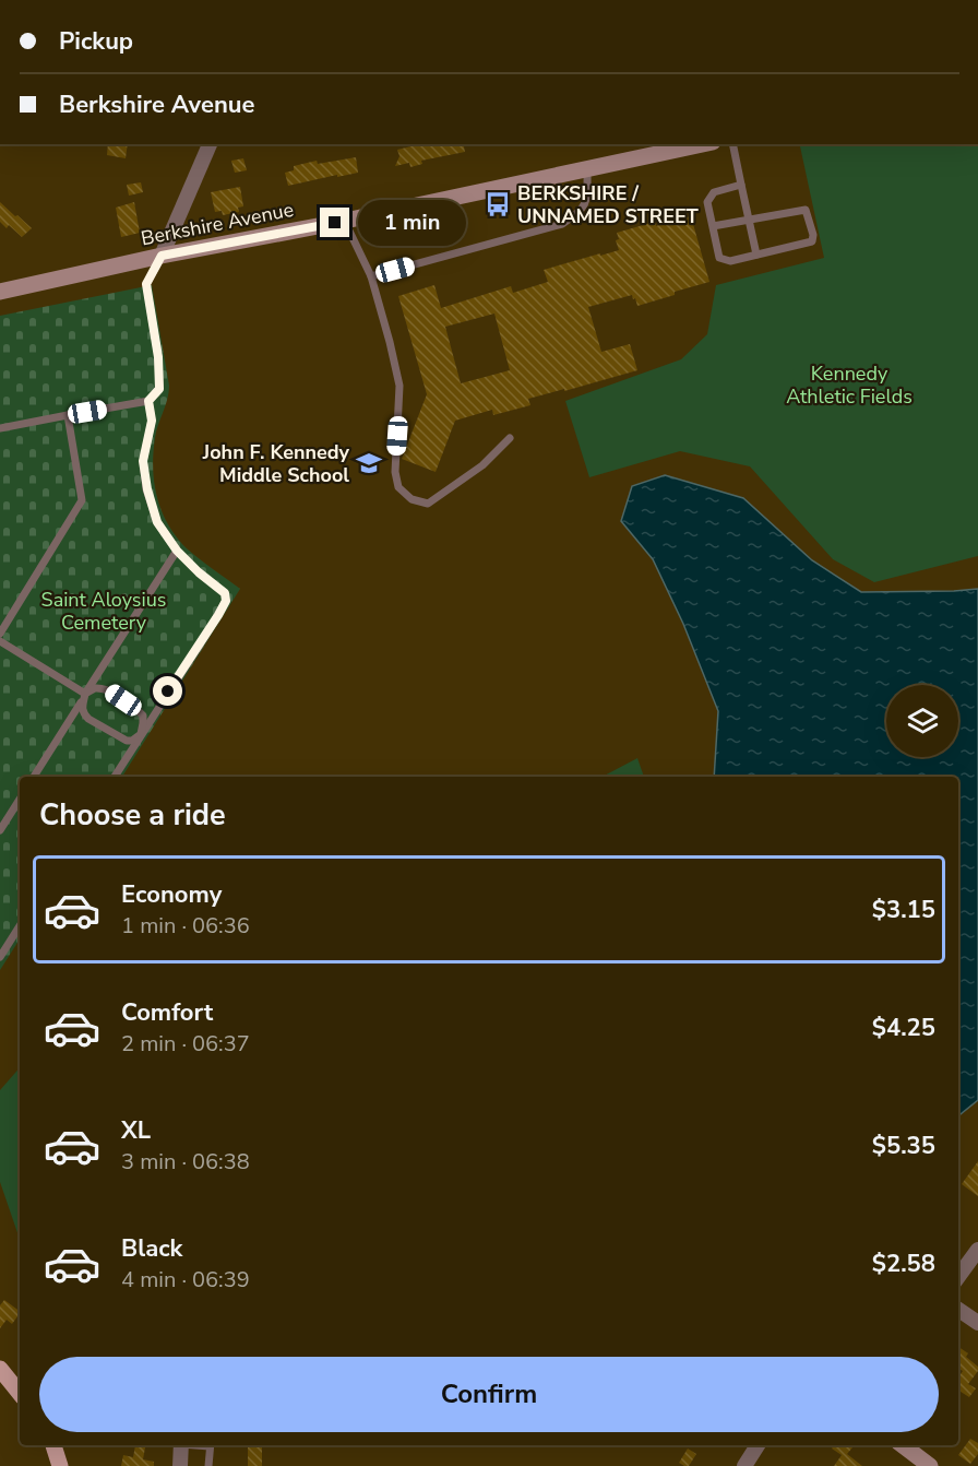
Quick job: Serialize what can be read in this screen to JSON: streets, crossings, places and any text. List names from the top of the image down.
{
  "streets": {
    "main road": ["Berkshire Avenue"]
  },
  "parks": ["Kennedy Athletic Fields", "Saint Aloysius Cemetery"],
  "places": {
    "bus stop": ["BERKSHIRE / UNNAMED STREET"],
    "school or university": ["John F. Kennedy Middle School"]
  },
  "page": {
    "banner": ["Pickup", "Berkshire Avenue"],
    "bubble": "1 min",
    "heading": "Choose a ride",
    "list": [
      {
        "name": "Economy",
        "note": "1 min · 06:36",
        "value": "$3.15"
      },
      {
        "name": "Comfort",
        "note": "2 min · 06:37",
        "value": "$4.25"
      },
      {
        "name": "XL",
        "note": "3 min · 06:38",
        "value": "$5.35"
      },
      {
        "name": "Black",
        "note": "4 min · 06:39",
        "value": "$2.58"
      }
    ],
    "buttons": "Confirm"
  }
}
